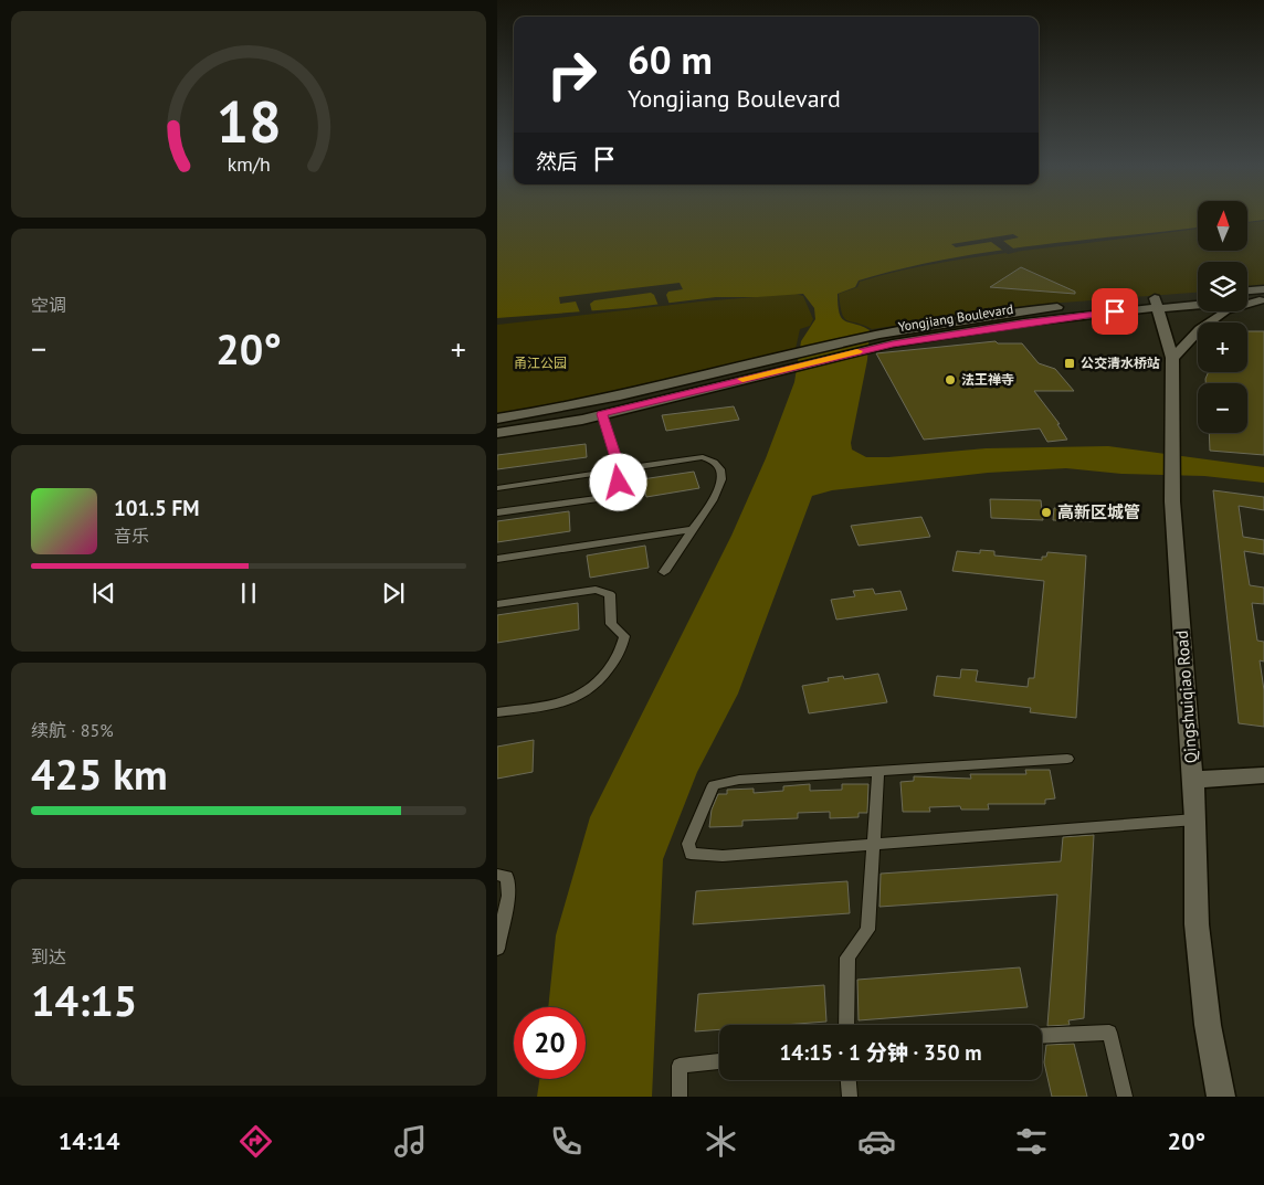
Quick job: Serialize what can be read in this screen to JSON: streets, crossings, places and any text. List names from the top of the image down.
{
  "streets": {
    "main road": ["Yongjiang Boulevard", "Qingshuiqiao Road"]
  },
  "crossings": [
    ["Yongjiang Boulevard", "Qingshuiqiao Road"]
  ],
  "parks": ["甬江公园"],
  "places": {
    "transit": ["公交清水桥站"],
    "other": ["法王禅寺", "高新区城管"]
  },
  "north": "top",
  "page": {
    "turn": ["60 m", "Yongjiang Boulevard"],
    "then": "然后",
    "map_buttons": ["+", "−"],
    "tile": [
      "空调",
      ["续航 · 85%", "425 km"],
      ["到达", "14:15"]
    ],
    "heat": ["−", "20°", "+"],
    "song": ["101.5 FM", "音乐"],
    "limit": "20",
    "trip": "14:15 · 1 分钟 · 350 m",
    "tabs": ["14:14", "20°"],
    "gauge": ["18", "km/h"]
  }
}
